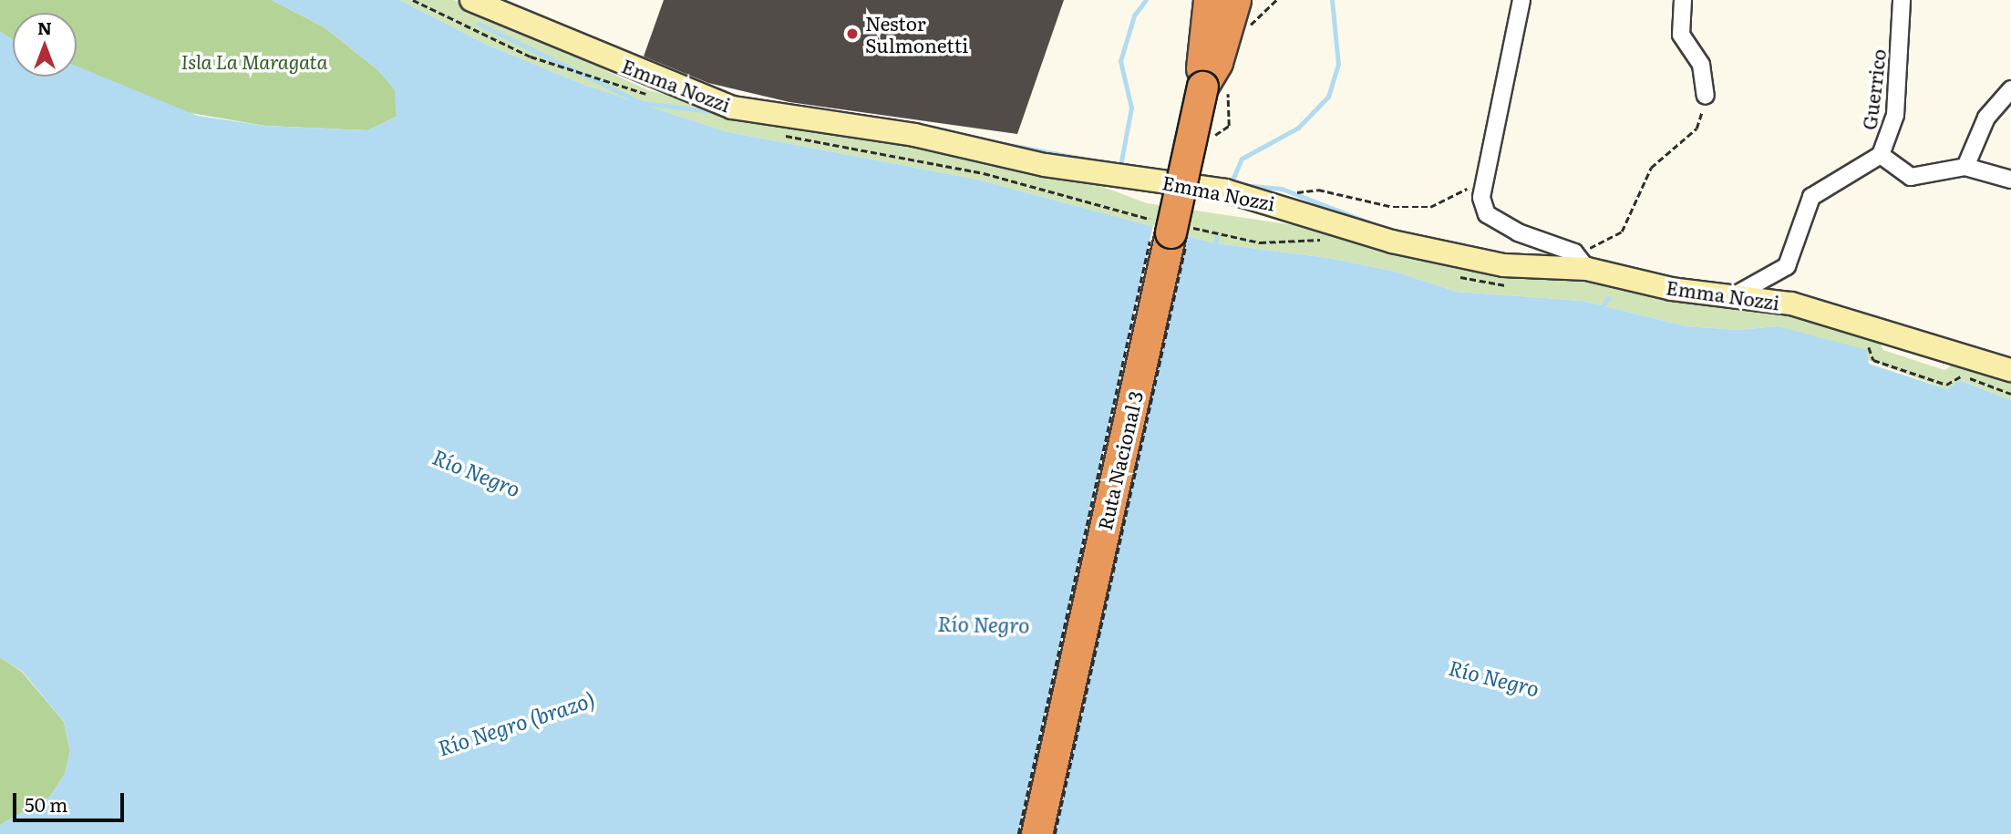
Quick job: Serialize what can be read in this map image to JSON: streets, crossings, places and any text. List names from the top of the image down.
{
  "streets": {
    "highway": ["Ruta Nacional 3"],
    "street": ["Emma Nozzi", "Guerrico"]
  },
  "crossings": [
    ["Emma Nozzi", "Guerrico"]
  ],
  "water": ["Río Negro", "Río Negro (brazo)"],
  "parks": ["Isla La Maragata"],
  "places": ["Nestor Sulmonetti"],
  "scale_bar": "50 m",
  "north": "top"
}
